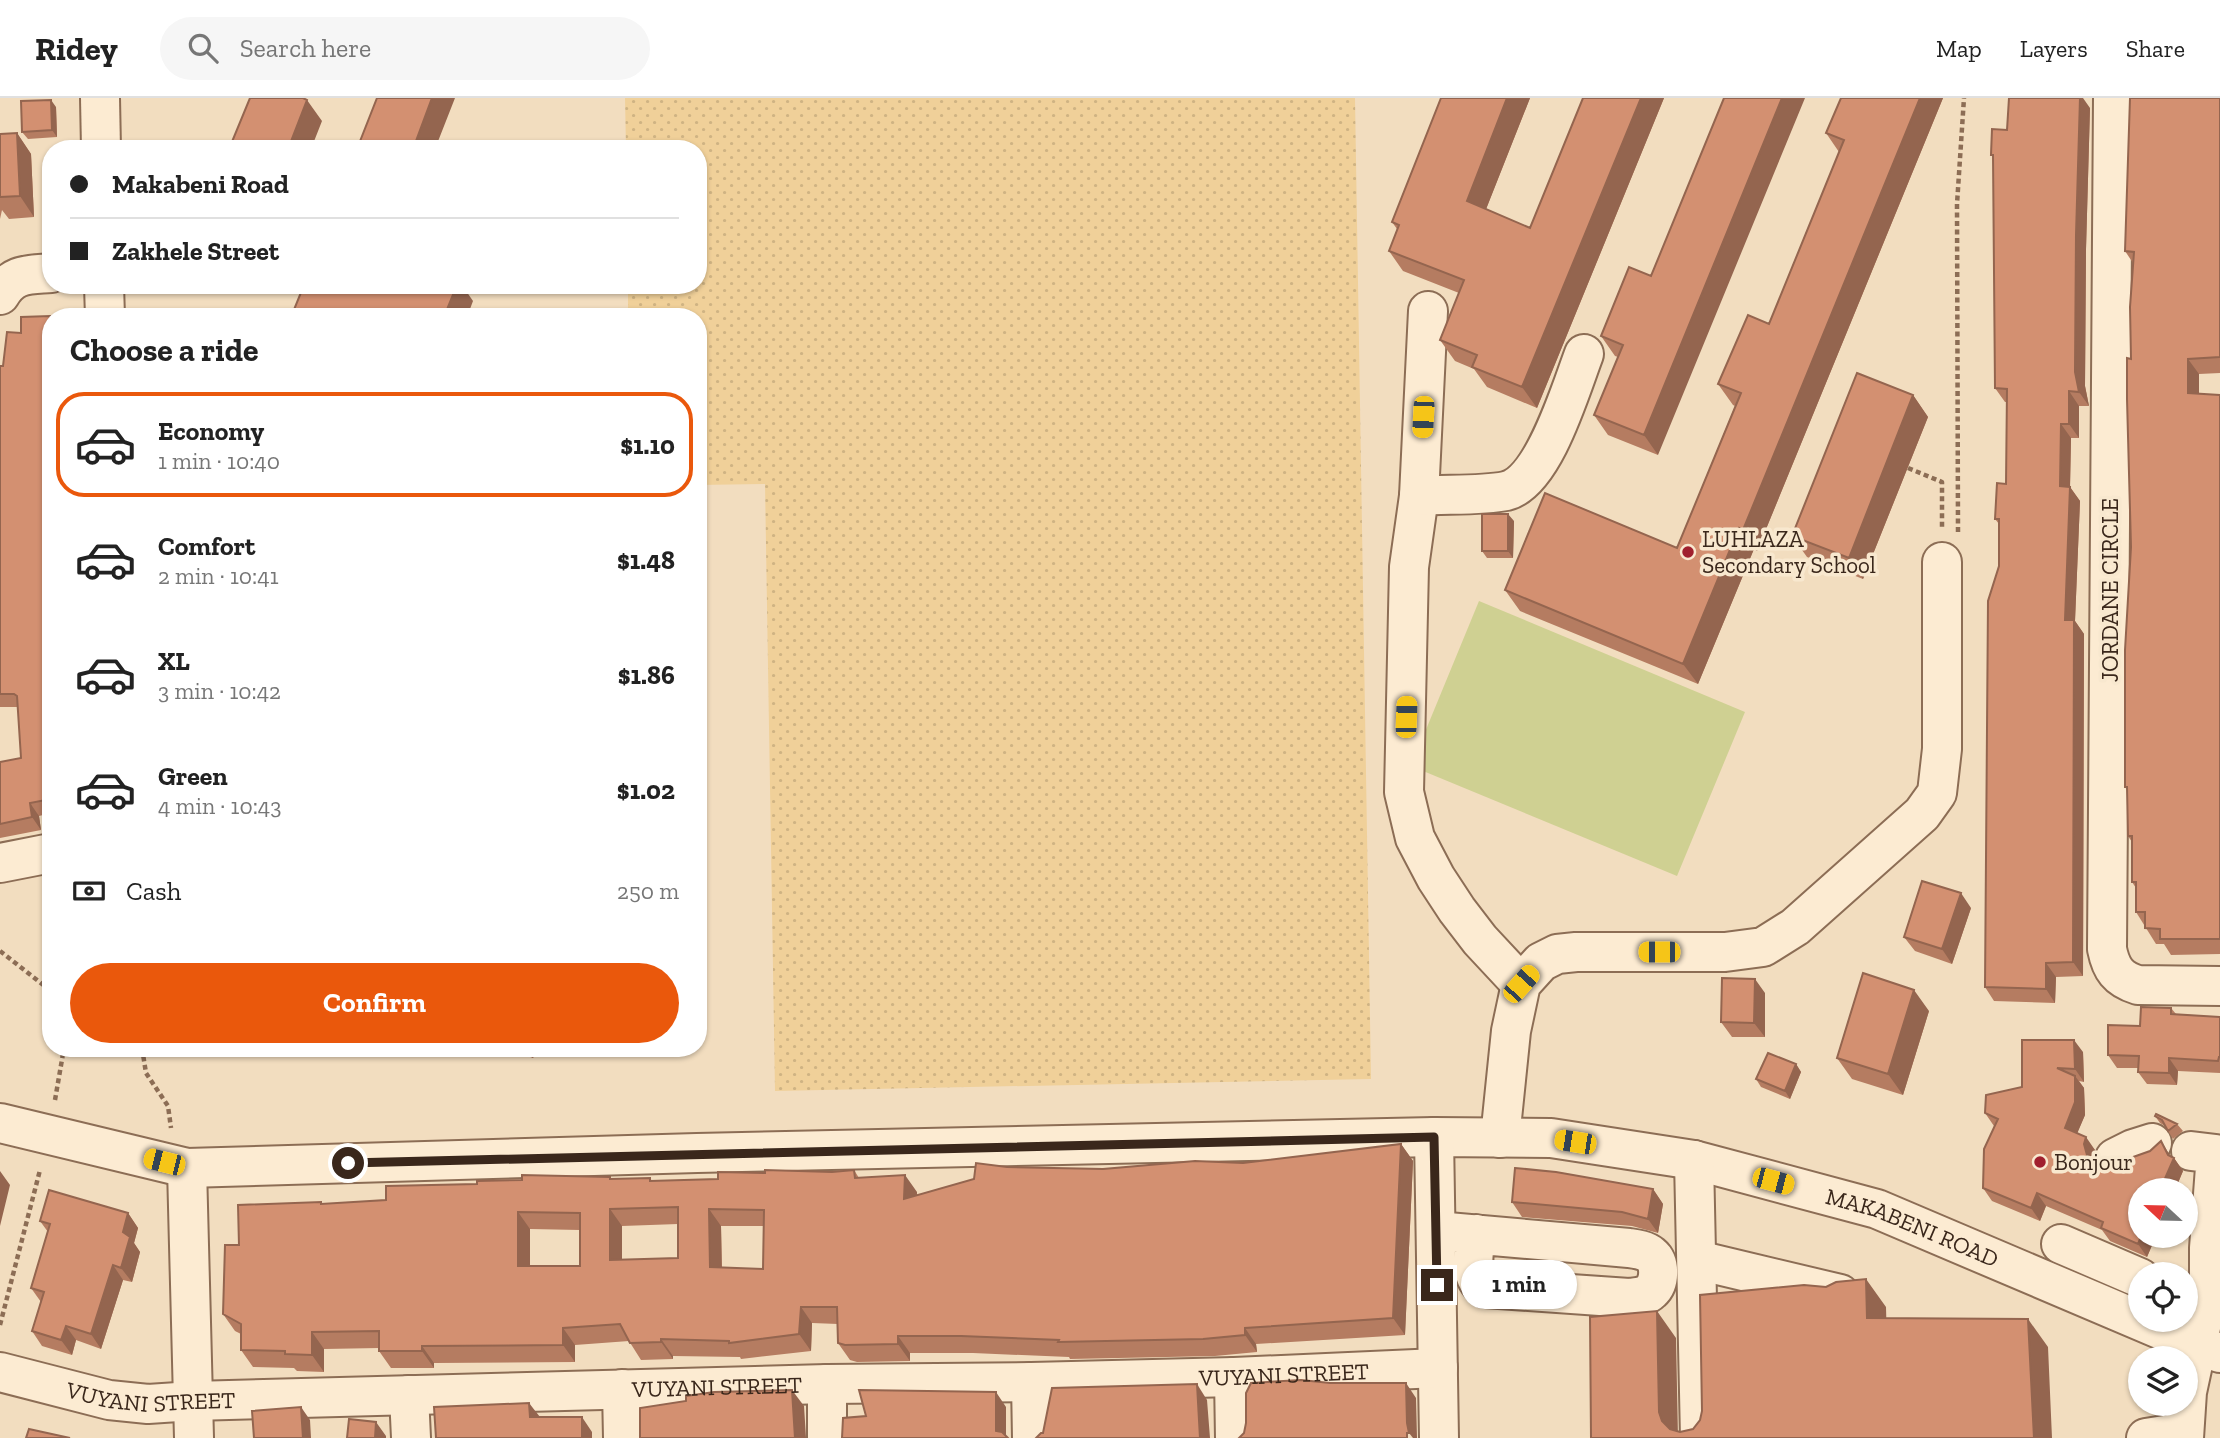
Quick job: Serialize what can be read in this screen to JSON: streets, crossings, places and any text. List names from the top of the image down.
{
  "streets": {
    "street": ["JORDANE CIRCLE", "MAKABENI ROAD", "VUYANI STREET"]
  },
  "places": ["LUHLAZA Secondary School", "Bonjour"],
  "north": "left",
  "page": {
    "header": "Ridey",
    "search": "Search here",
    "nav": ["Map", "Layers", "Share"],
    "banner": ["Makabeni Road", "Zakhele Street"],
    "heading": "Choose a ride",
    "list": [
      {
        "name": "Economy",
        "note": "1 min · 10:40",
        "value": "$1.10"
      },
      {
        "name": "Comfort",
        "note": "2 min · 10:41",
        "value": "$1.48"
      },
      {
        "name": "XL",
        "note": "3 min · 10:42",
        "value": "$1.86"
      },
      {
        "name": "Green",
        "note": "4 min · 10:43",
        "value": "$1.02"
      }
    ],
    "pay": ["Cash", "250 m"],
    "buttons": "Confirm",
    "bubble": "1 min"
  }
}
